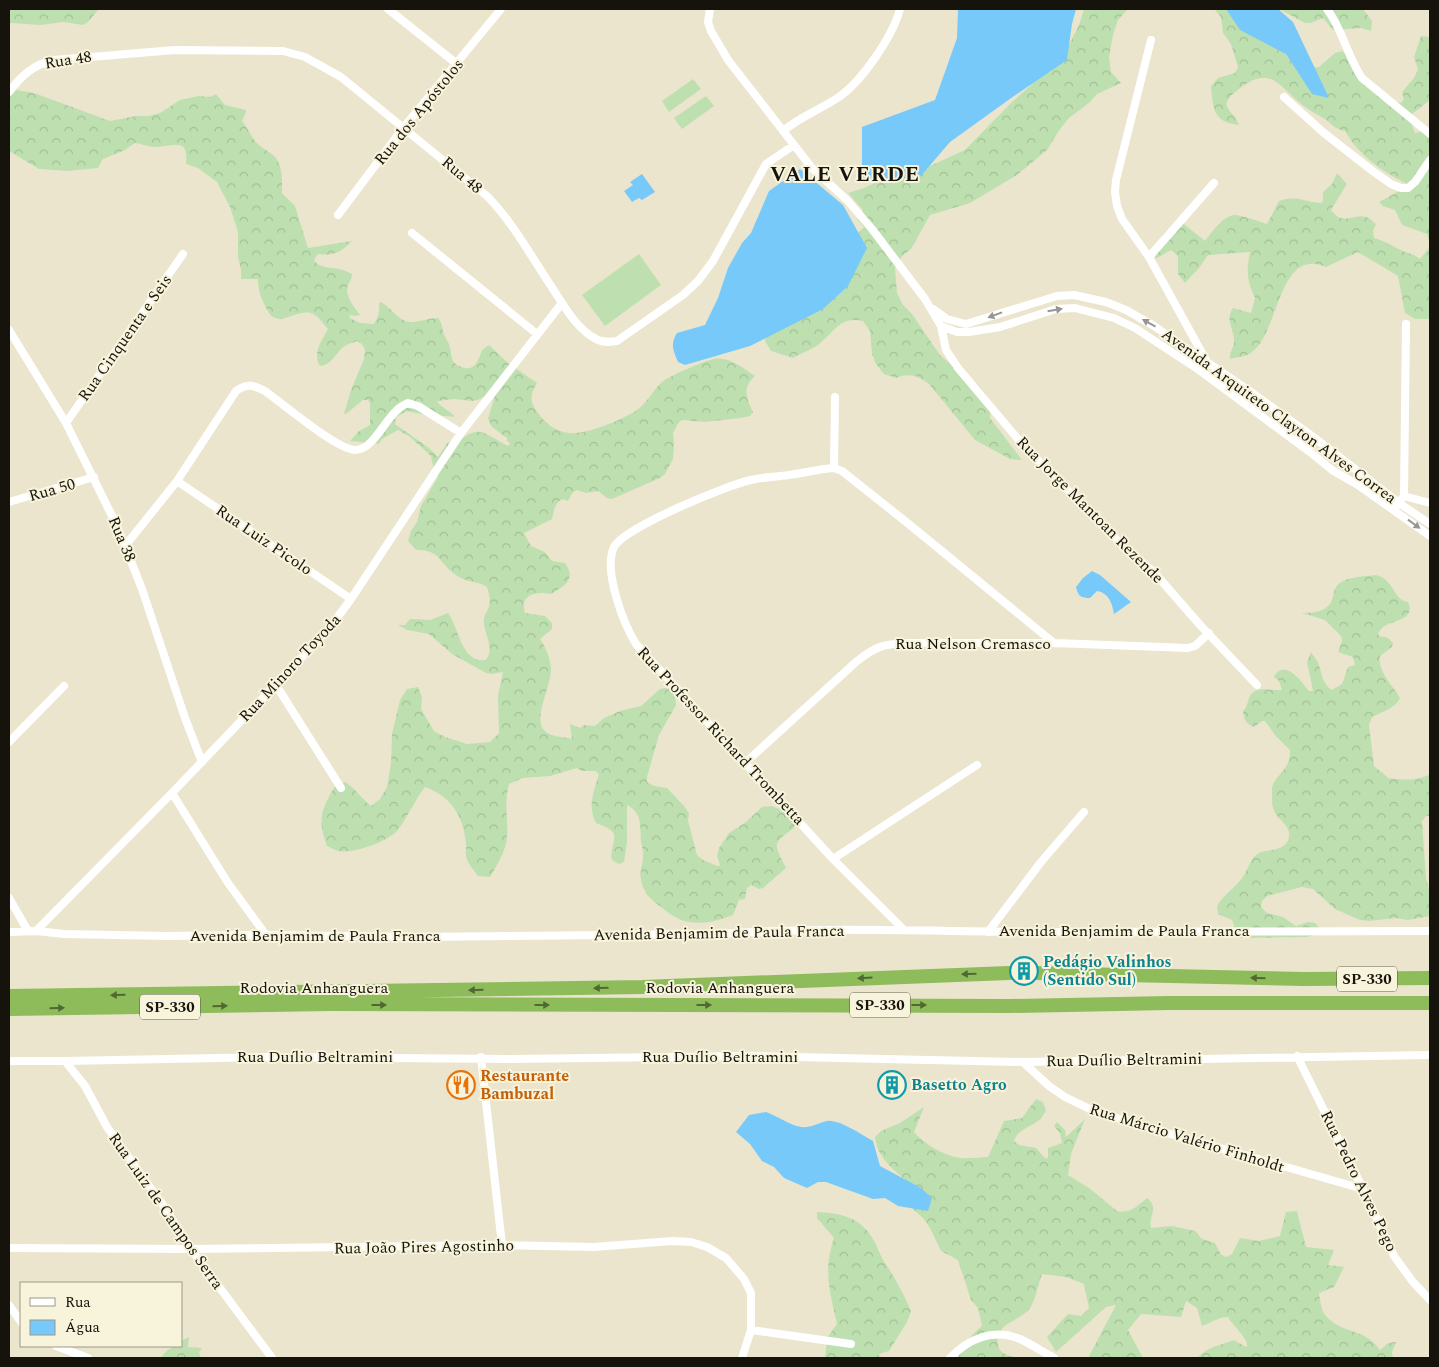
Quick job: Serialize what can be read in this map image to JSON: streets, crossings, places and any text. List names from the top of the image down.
{
  "streets": {
    "highway": ["SP-330", "Rodovia Anhanguera"],
    "street": [
      "Rua 48",
      "Rua dos Apóstolos",
      "Rua Cinquenta e Seis",
      "Avenida Arquiteto Clayton Alves Correa",
      "Rua 50",
      "Rua Jorge Mantoan Rezende",
      "Rua 38",
      "Rua Luiz Picolo",
      "Rua Nelson Cremasco",
      "Rua Minoro Toyoda",
      "Rua Professor Richard Trombetta",
      "Avenida Benjamim de Paula Franca",
      "Rua Duílio Beltramini",
      "Rua Márcio Valério Finholdt",
      "Rua Pedro Alves Pego",
      "Rua Luiz de Campos Serra",
      "Rua João Pires Agostinho"
    ]
  },
  "crossings": [
    ["Rua 48", "Rua dos Apóstolos"],
    ["Rua 48", "Rua Minoro Toyoda"],
    ["Rua Cinquenta e Seis", "Rua 38"],
    ["Avenida Arquiteto Clayton Alves Correa", "Rua Jorge Mantoan Rezende"],
    ["Rua 50", "Rua 38"],
    ["Rua Jorge Mantoan Rezende", "Rua Nelson Cremasco"],
    ["Rua 38", "Rua Minoro Toyoda"],
    ["Rua Luiz Picolo", "Rua Minoro Toyoda"],
    ["Rua Nelson Cremasco", "Rua Professor Richard Trombetta"],
    ["Rua Minoro Toyoda", "Avenida Benjamim de Paula Franca"],
    ["Rua Professor Richard Trombetta", "Avenida Benjamim de Paula Franca"],
    ["Rua Duílio Beltramini", "Rua Márcio Valério Finholdt"],
    ["Rua Duílio Beltramini", "Rua Pedro Alves Pego"],
    ["Rua Duílio Beltramini", "Rua Luiz de Campos Serra"],
    ["Rua Márcio Valério Finholdt", "Rua Pedro Alves Pego"],
    ["Rua Luiz de Campos Serra", "Rua João Pires Agostinho"]
  ],
  "districts": ["VALE VERDE"],
  "places": {
    "building": ["Pedágio Valinhos (Sentido Sul)", "Basetto Agro"],
    "restaurant": ["Restaurante Bambuzal"]
  },
  "legend": ["Rua", "Água"]
}
